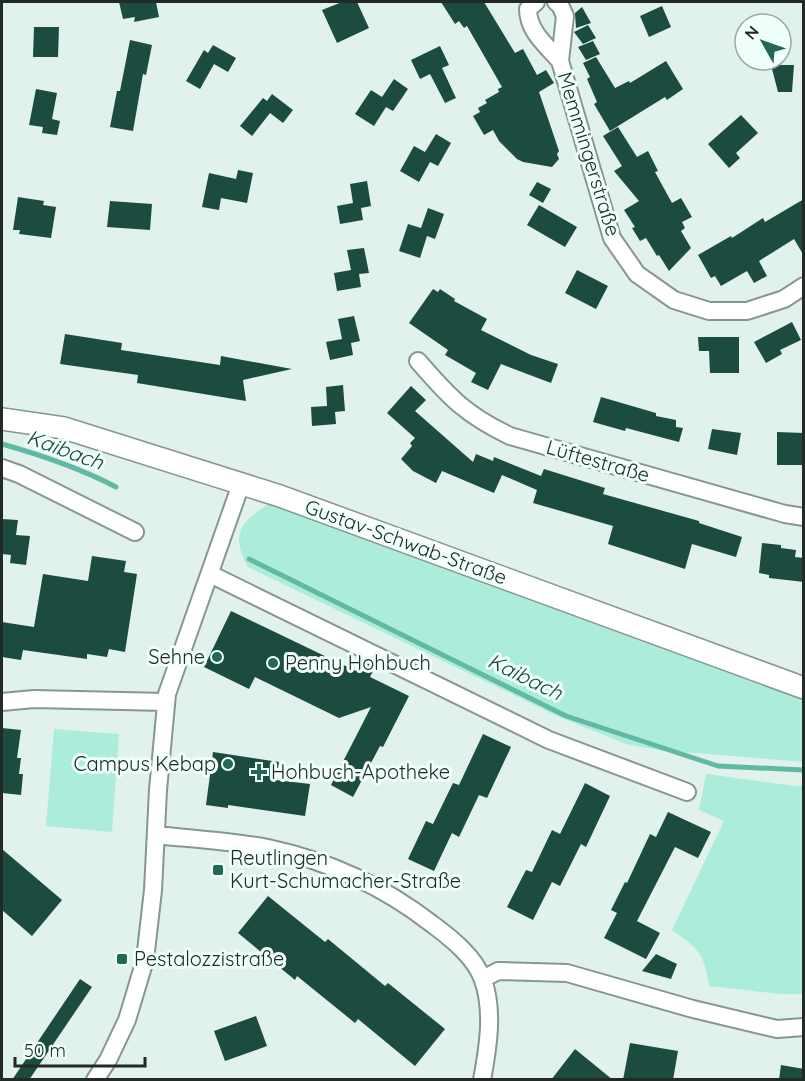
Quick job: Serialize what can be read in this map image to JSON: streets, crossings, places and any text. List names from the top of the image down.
{
  "streets": {
    "street": ["Memmingerstraße", "Lüftestraße", "Gustav-Schwab-Straße"]
  },
  "water": ["Kaibach"],
  "places": {
    "other": ["Sehne", "Penny Hohbuch", "Campus Kebap"],
    "health": ["Hohbuch-Apotheke"],
    "transit": ["Reutlingen Kurt-Schumacher-Straße", "Pestalozzistraße"]
  },
  "scale_bar": "50 m",
  "north": "top left"
}
